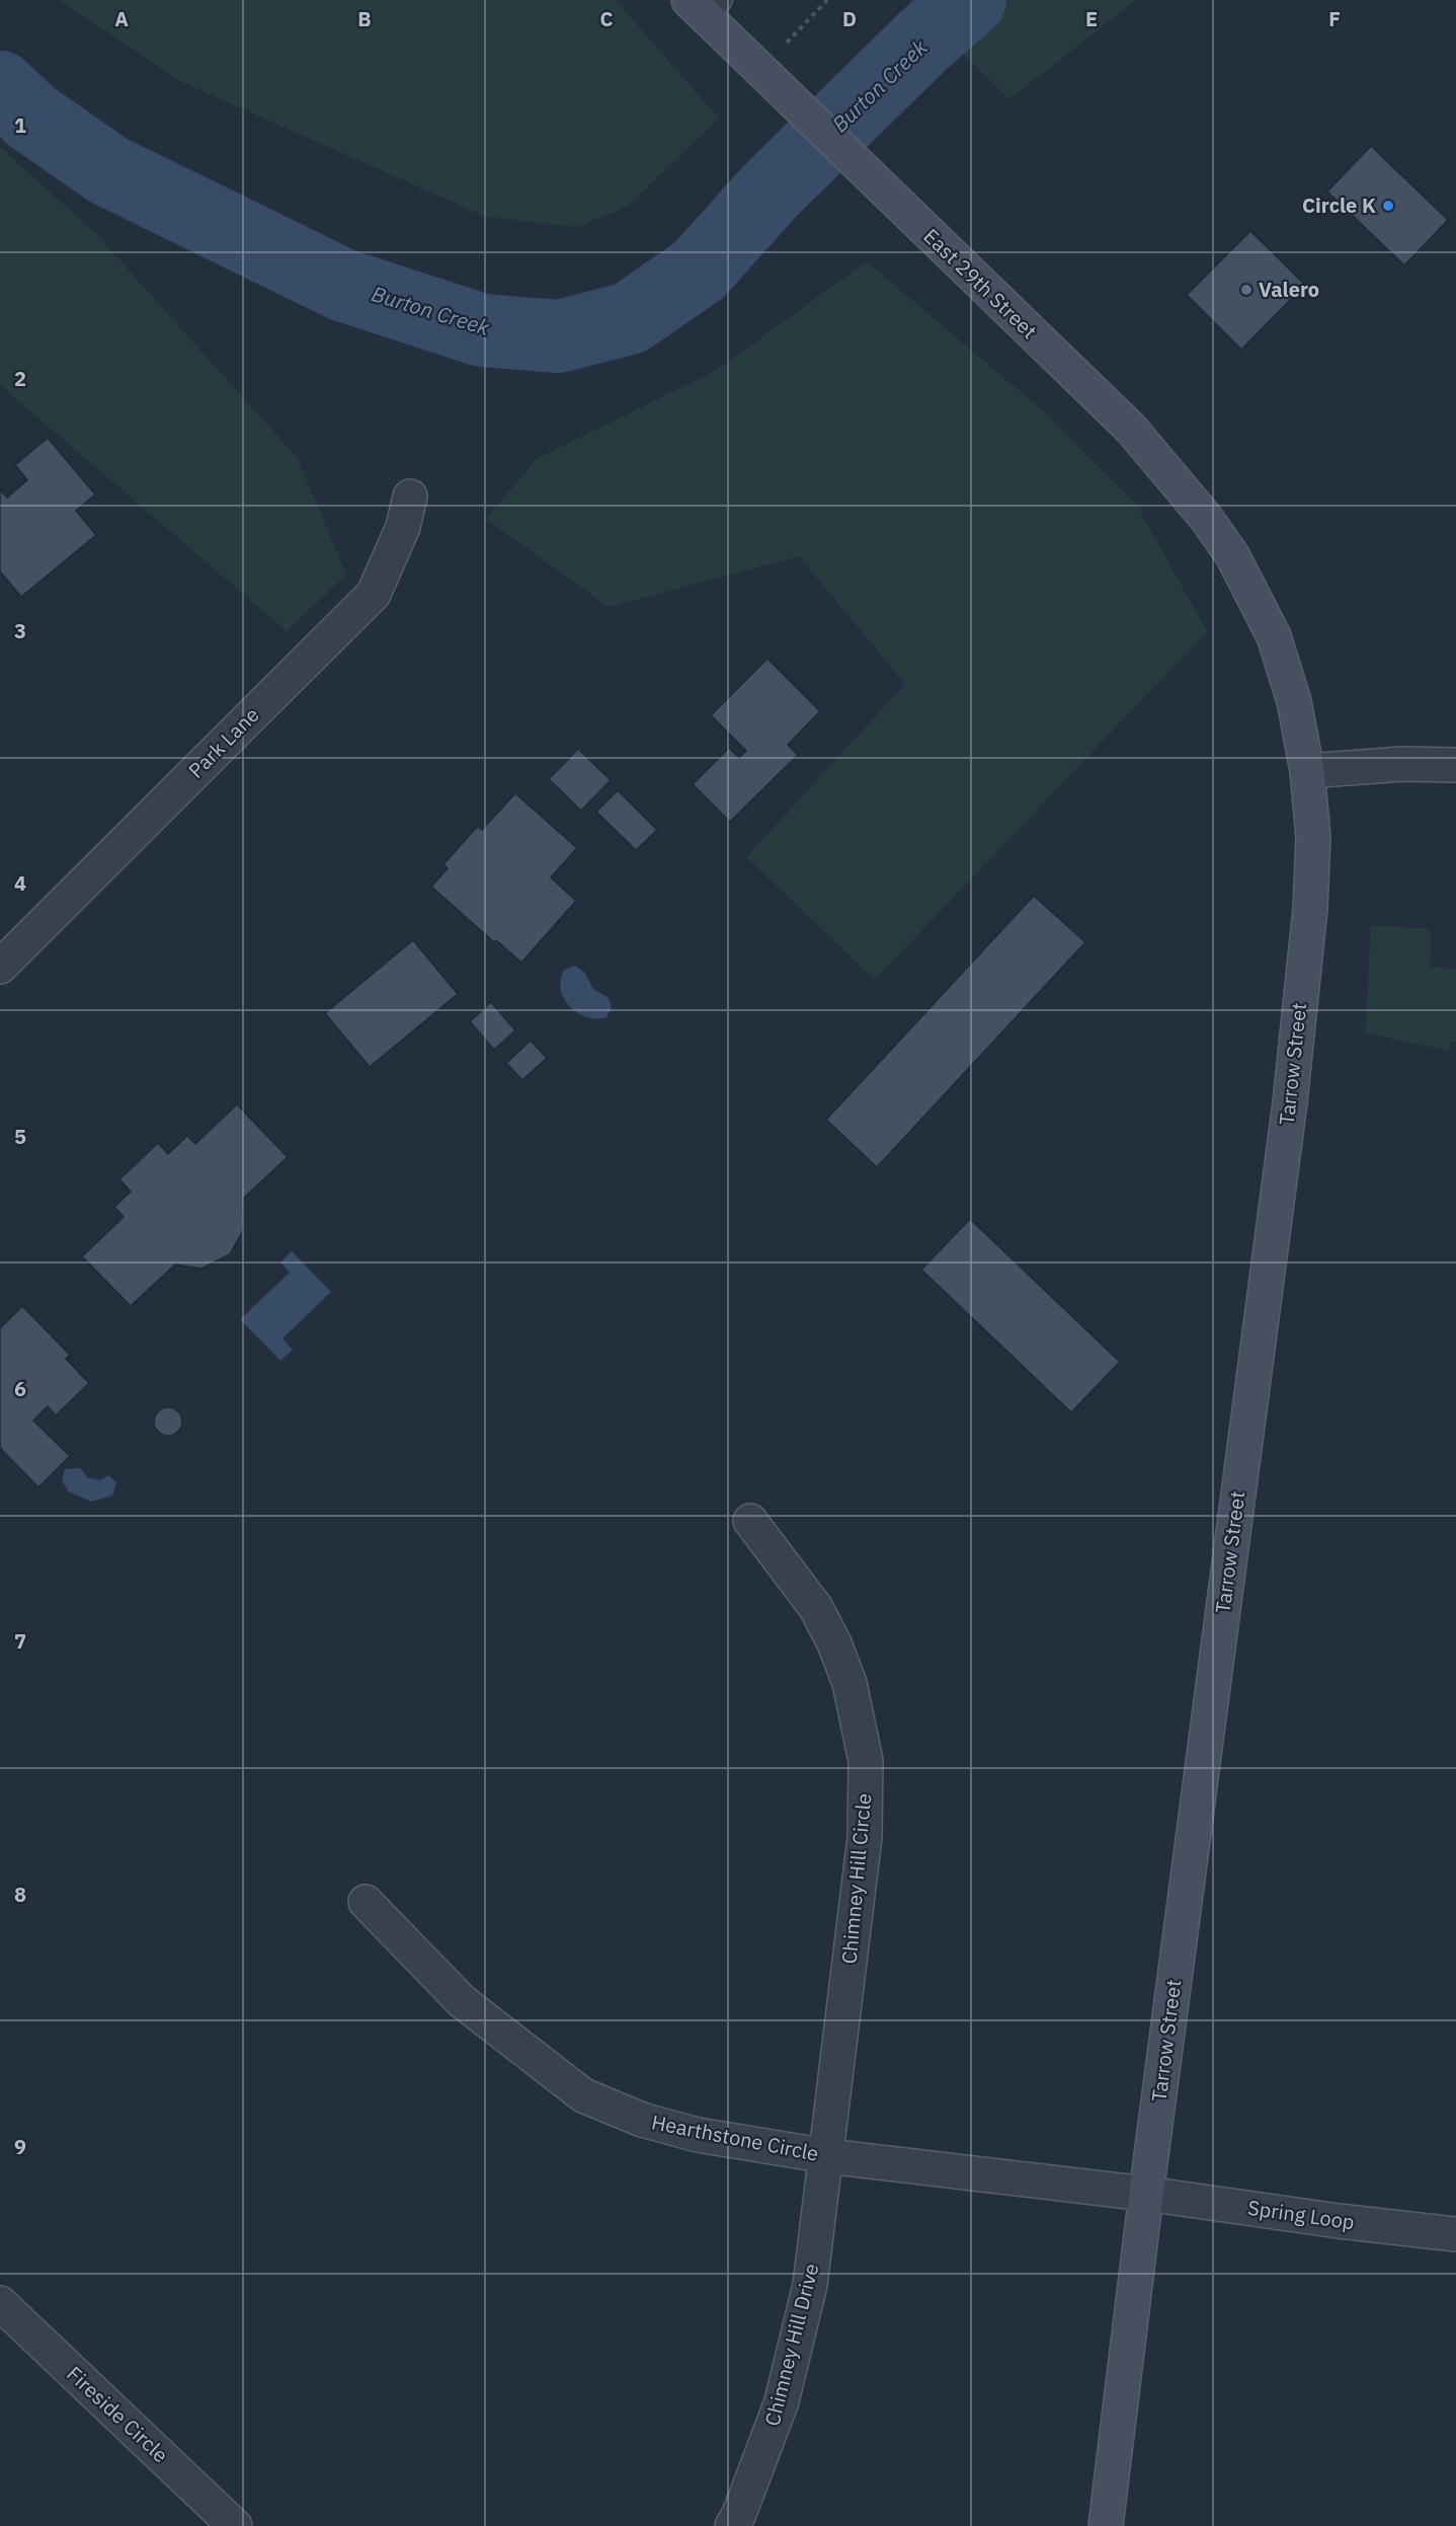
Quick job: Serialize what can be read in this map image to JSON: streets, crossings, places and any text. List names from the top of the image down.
{
  "streets": {
    "main road": ["East 29th Street", "Tarrow Street"],
    "street": [
      "Park Lane",
      "Chimney Hill Circle",
      "Hearthstone Circle",
      "Spring Loop",
      "Chimney Hill Drive",
      "Fireside Circle"
    ]
  },
  "crossings": [
    ["East 29th Street", "Tarrow Street"],
    ["Tarrow Street", "Hearthstone Circle"],
    ["Tarrow Street", "Spring Loop"],
    ["Chimney Hill Circle", "Hearthstone Circle"],
    ["Chimney Hill Circle", "Chimney Hill Drive"],
    ["Hearthstone Circle", "Spring Loop"],
    ["Hearthstone Circle", "Chimney Hill Drive"]
  ],
  "water": ["Burton Creek"],
  "places": ["Circle K", "Valero"],
  "grid": {
    "columns": [
      "A",
      "B",
      "C",
      "D",
      "E",
      "F"
    ],
    "rows": [
      "1",
      "2",
      "3",
      "4",
      "5",
      "6",
      "7",
      "8",
      "9"
    ]
  }
}
